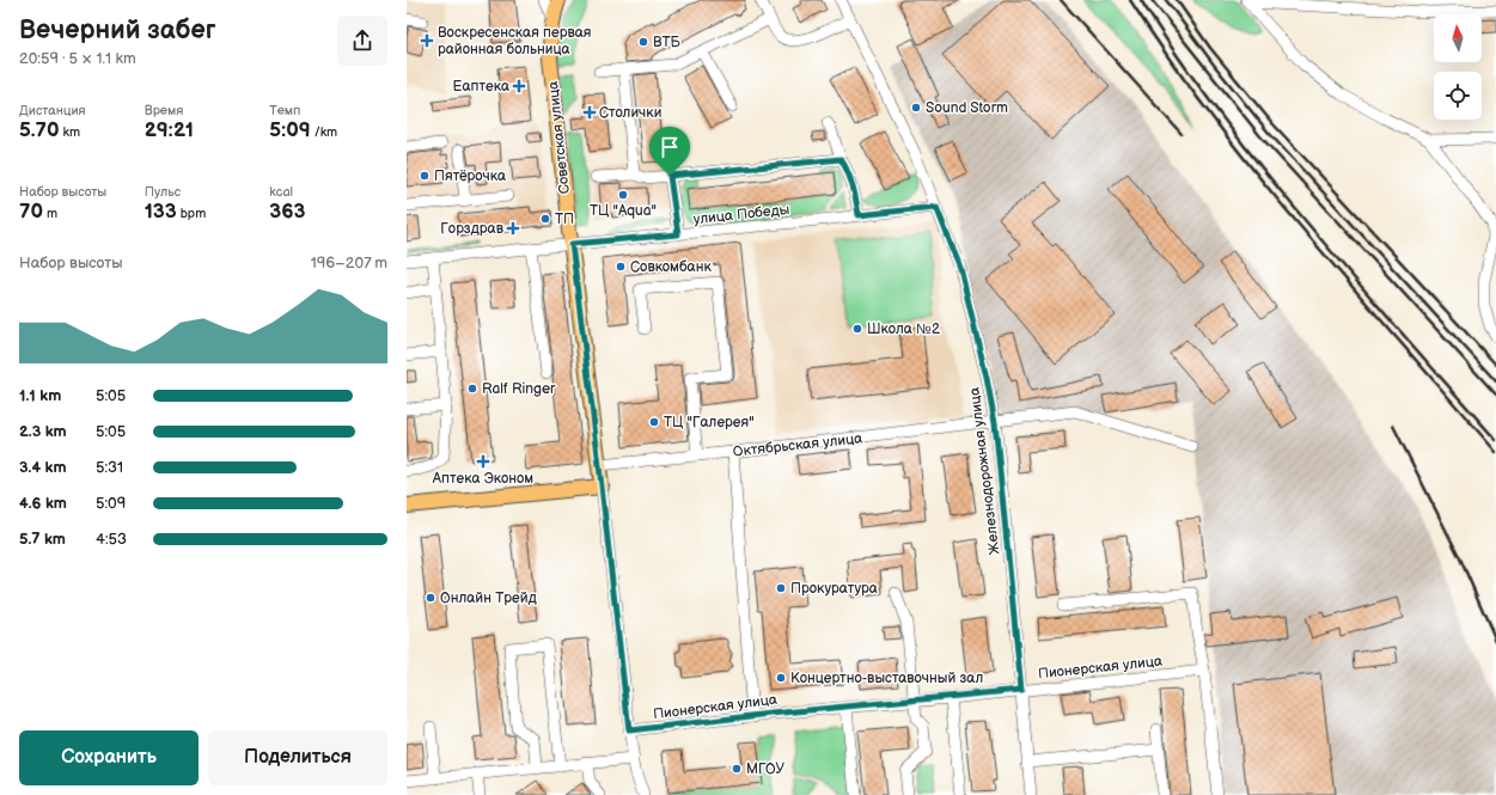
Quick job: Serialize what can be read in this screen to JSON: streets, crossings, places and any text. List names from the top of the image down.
{
  "streets": {
    "main road": ["Советская улица"],
    "street": [
      "улица Победы",
      "Октябрьская улица",
      "Железнодорожная улица",
      "Пионерская улица"
    ]
  },
  "crossings": [
    ["Советская улица", "улица Победы"],
    ["Советская улица", "Октябрьская улица"],
    ["Советская улица", "Пионерская улица"],
    ["улица Победы", "Железнодорожная улица"],
    ["Октябрьская улица", "Железнодорожная улица"],
    ["Железнодорожная улица", "Пионерская улица"]
  ],
  "places": {
    "health": [
      "Воскресенская первая районная больница",
      "Еаптека",
      "Столички",
      "Горздрав",
      "Аптека Эконом"
    ],
    "other": [
      "ВТБ",
      "Sound Storm",
      "Пятёрочка",
      "ТЦ \"Aqua\"",
      "ТП",
      "Совкомбанк",
      "Школа №2",
      "Ralf Ringer",
      "ТЦ \"Галерея\"",
      "Прокуратура",
      "Онлайн Трейд",
      "Концертно-выставочный зал",
      "МГОУ"
    ]
  },
  "north": "top",
  "page": {
    "heading": ["Вечерний забег", "20:59 · 5 × 1.1 km"],
    "stats": [
      ["Дистанция", "5.70 km"],
      ["Время", "29:21"],
      ["Темп", "5:09 /km"],
      ["Набор высоты", "70 m"],
      ["Пульс", "133 bpm"],
      ["kcal", "363"]
    ],
    "chart": ["Набор высоты", "196–207 m"],
    "list": [
      {
        "name": "1.1 km",
        "note": "5:05"
      },
      {
        "name": "2.3 km",
        "note": "5:05"
      },
      {
        "name": "3.4 km",
        "note": "5:31"
      },
      {
        "name": "4.6 km",
        "note": "5:09"
      },
      {
        "name": "5.7 km",
        "note": "4:53"
      }
    ],
    "buttons": ["Сохранить", "Поделиться"]
  }
}
